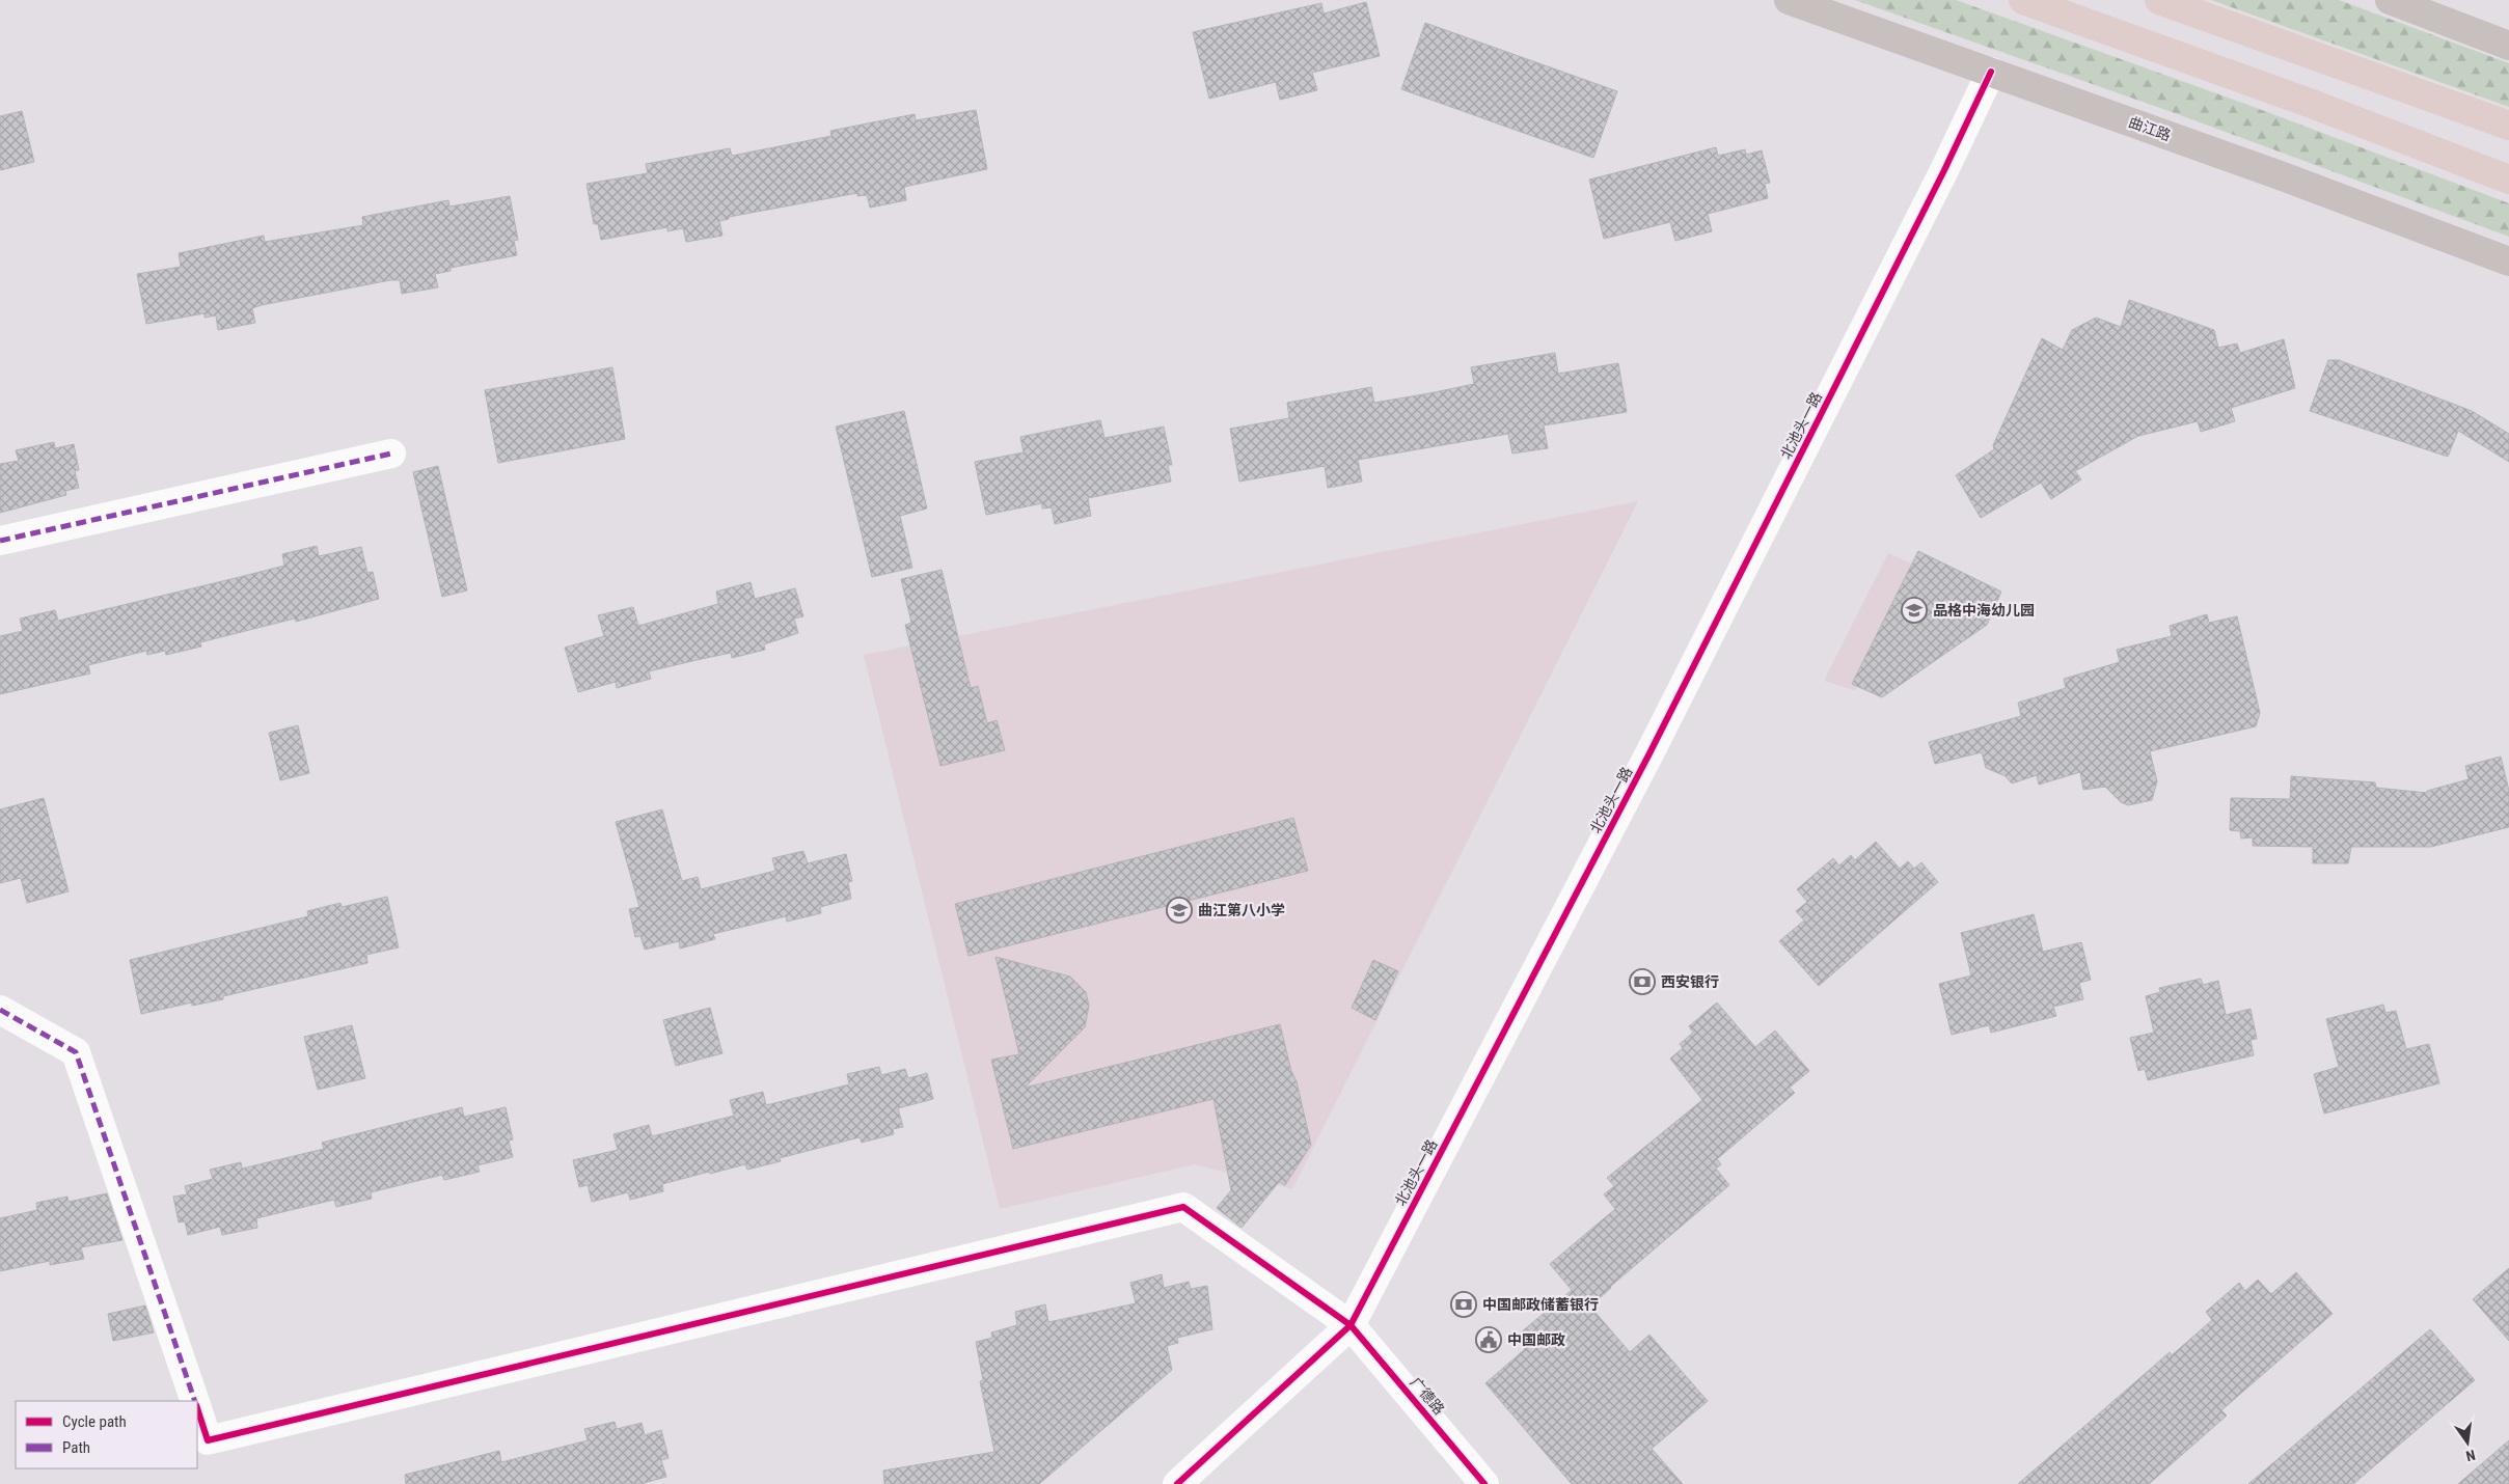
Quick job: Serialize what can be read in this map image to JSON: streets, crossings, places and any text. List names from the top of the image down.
{
  "streets": {
    "main road": ["曲江路"],
    "street": ["北池头一路", "广德路"]
  },
  "crossings": [
    ["曲江路", "北池头一路"],
    ["北池头一路", "广德路"]
  ],
  "places": {
    "school or university": ["品格中海幼儿园", "曲江第八小学"],
    "bank": ["西安银行", "中国邮政储蓄银行"],
    "public building": ["中国邮政"]
  },
  "legend": ["Cycle path", "Path"],
  "north": "bottom"
}
